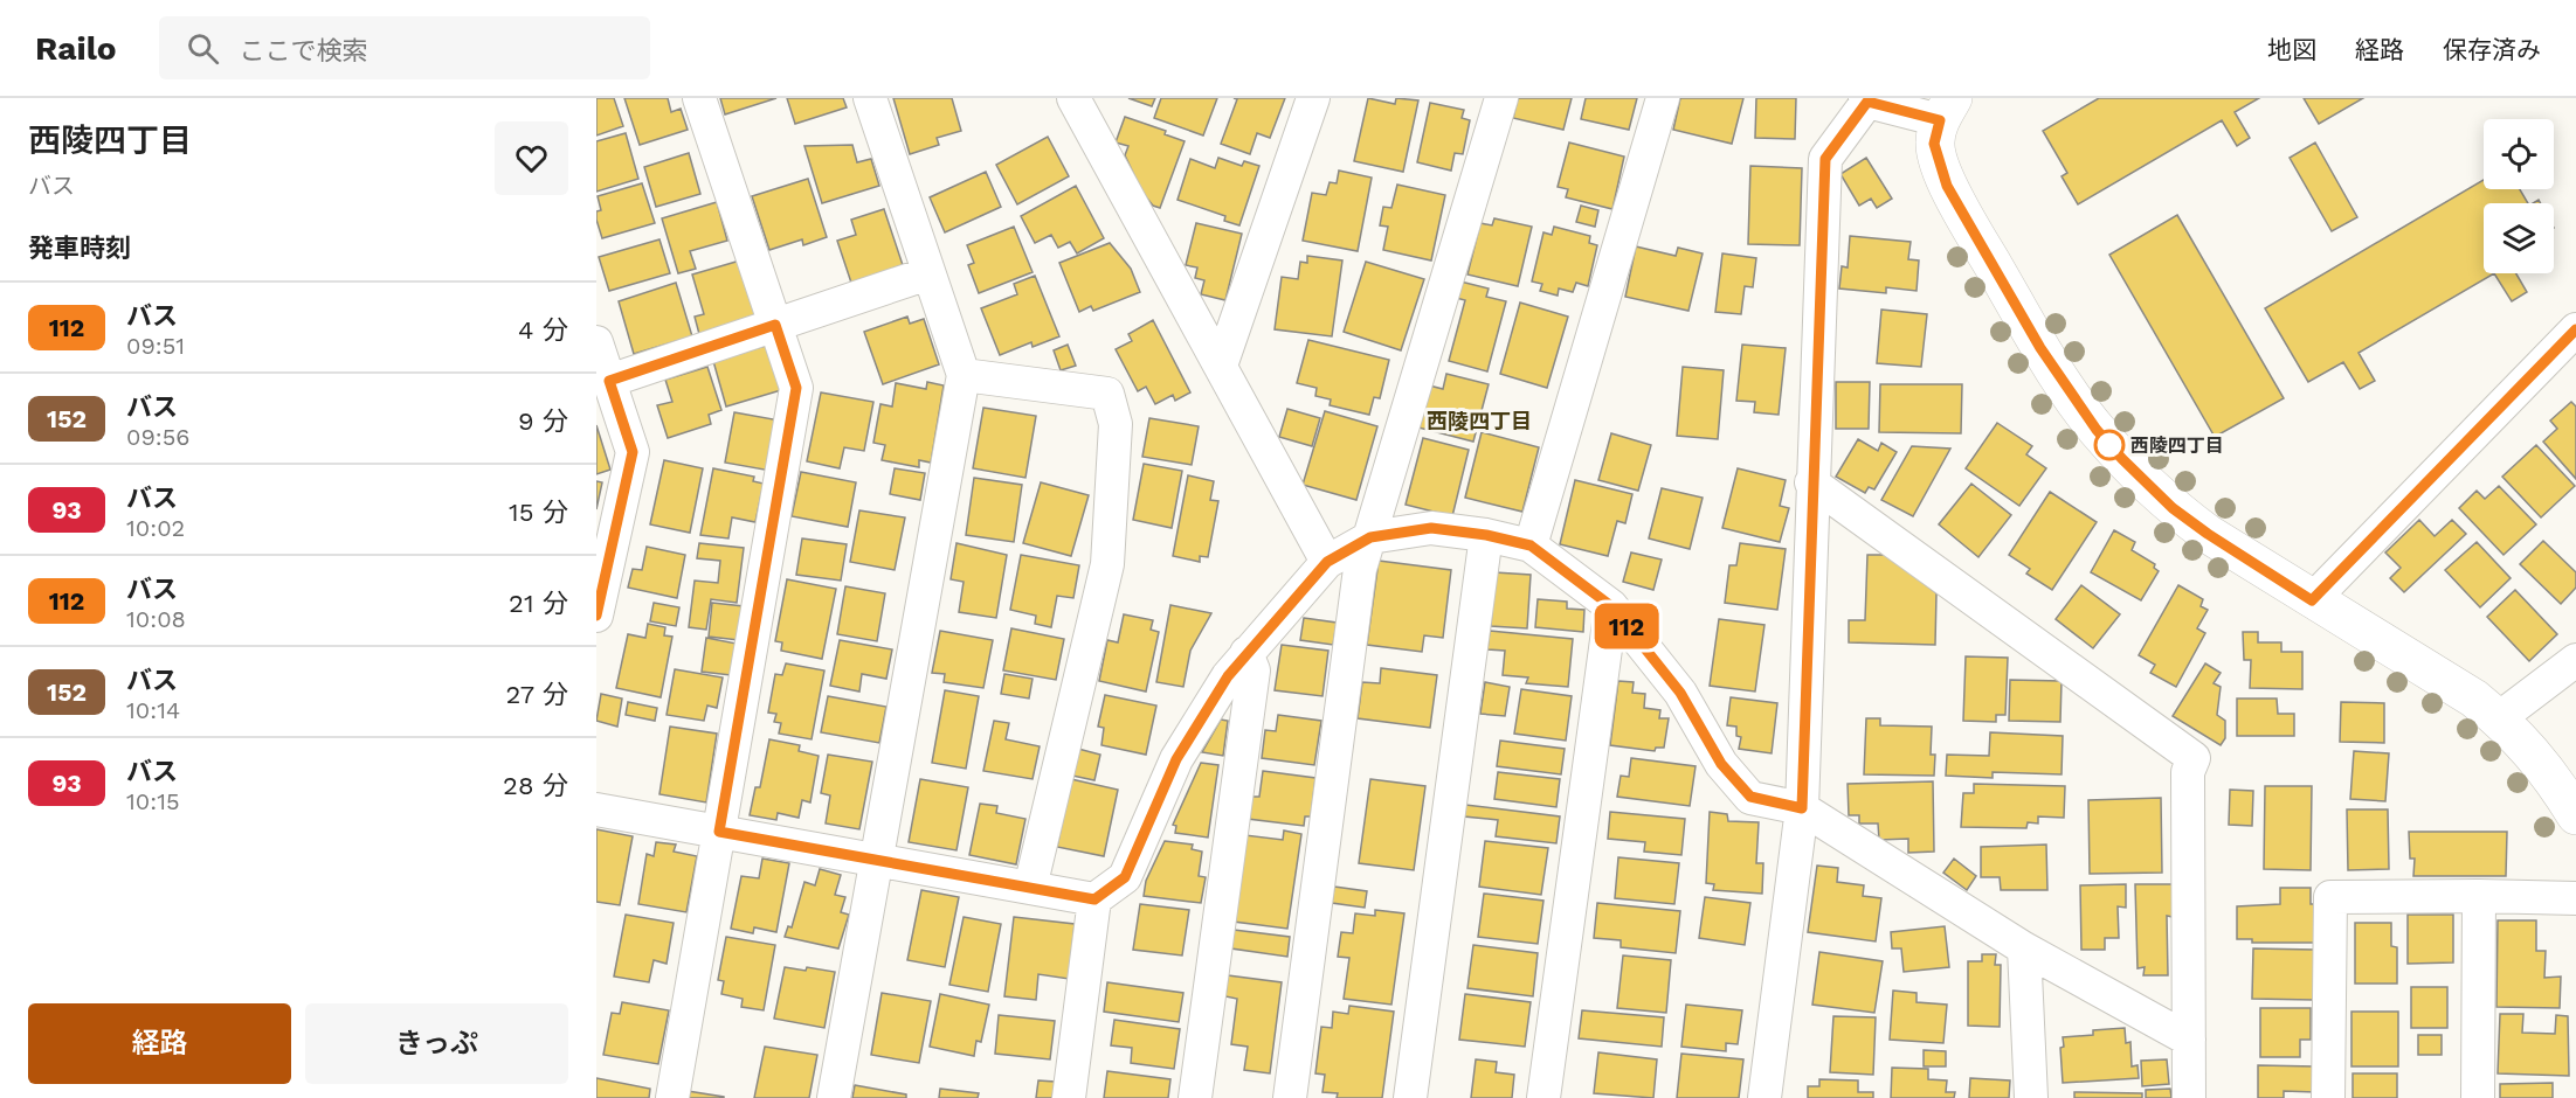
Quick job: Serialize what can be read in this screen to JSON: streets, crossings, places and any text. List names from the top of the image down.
{
  "districts": ["西陵四丁目"],
  "places": ["西陵四丁目"],
  "lines": ["bus line 112"],
  "page": {
    "header": "Railo",
    "search": "ここで検索",
    "nav": ["地図", "経路", "保存済み"],
    "heading": [
      ["西陵四丁目", "バス"],
      "発車時刻"
    ],
    "on_map": "112",
    "list": [
      {
        "mark": "112",
        "name": "バス",
        "note": "09:51",
        "value": "4 分"
      },
      {
        "mark": "152",
        "name": "バス",
        "note": "09:56",
        "value": "9 分"
      },
      {
        "mark": "93",
        "name": "バス",
        "note": "10:02",
        "value": "15 分"
      },
      {
        "mark": "112",
        "name": "バス",
        "note": "10:08",
        "value": "21 分"
      },
      {
        "mark": "152",
        "name": "バス",
        "note": "10:14",
        "value": "27 分"
      },
      {
        "mark": "93",
        "name": "バス",
        "note": "10:15",
        "value": "28 分"
      }
    ],
    "buttons": ["経路", "きっぷ"]
  }
}
